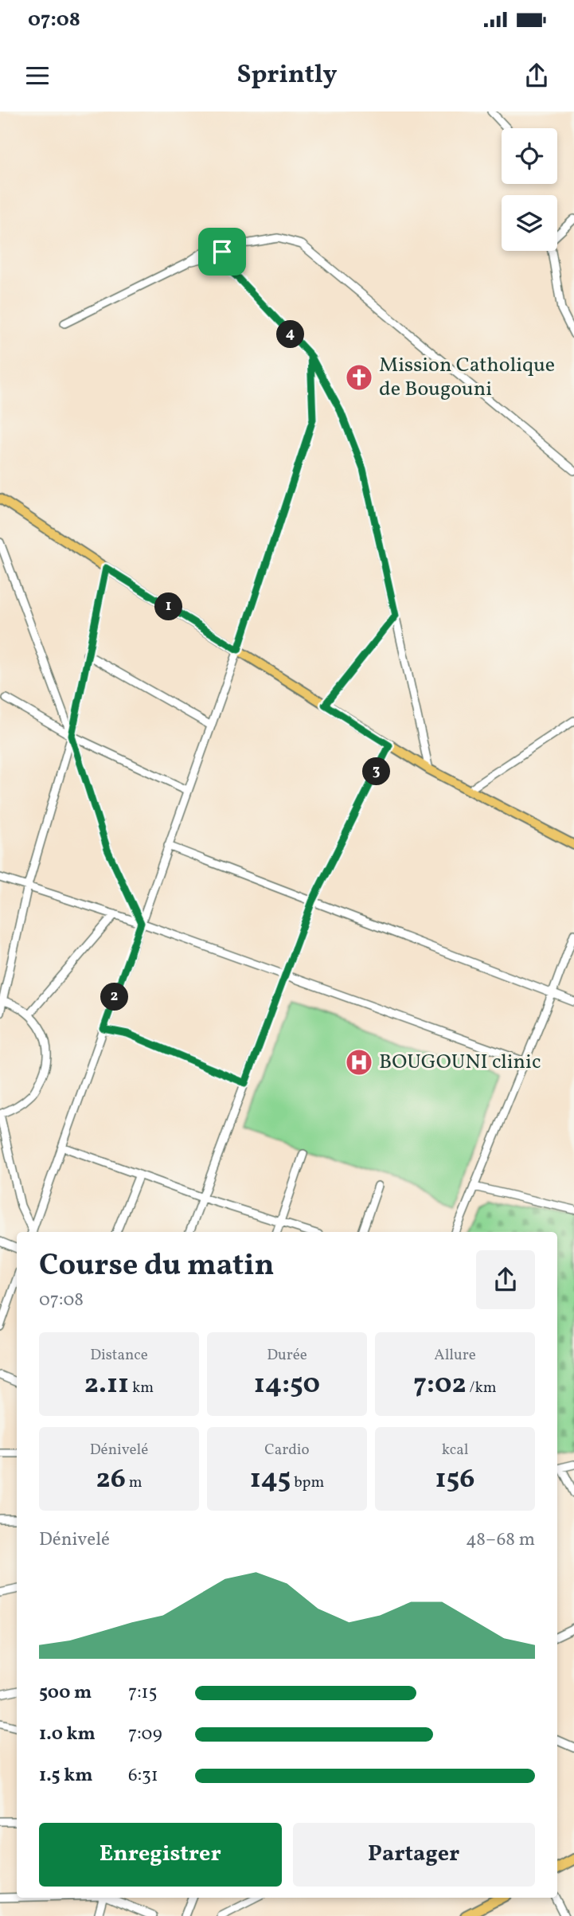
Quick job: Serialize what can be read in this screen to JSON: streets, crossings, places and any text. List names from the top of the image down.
{
  "places": {
    "church": ["Mission Catholique de Bougouni"],
    "hospital": ["BOUGOUNI clinic"]
  },
  "page": {
    "status": "07:08",
    "header": "Sprintly",
    "pins": [
      "4",
      "1",
      "3",
      "2"
    ],
    "heading": ["Course du matin", "07:08"],
    "stats": [
      ["Distance", "2.11 km"],
      ["Durée", "14:50"],
      ["Allure", "7:02 /km"],
      ["Dénivelé", "26 m"],
      ["Cardio", "145 bpm"],
      ["kcal", "156"]
    ],
    "chart": ["Dénivelé", "48–68 m"],
    "list": [
      {
        "name": "500 m",
        "note": "7:15"
      },
      {
        "name": "1.0 km",
        "note": "7:09"
      },
      {
        "name": "1.5 km",
        "note": "6:31"
      }
    ],
    "buttons": ["Enregistrer", "Partager"]
  }
}
